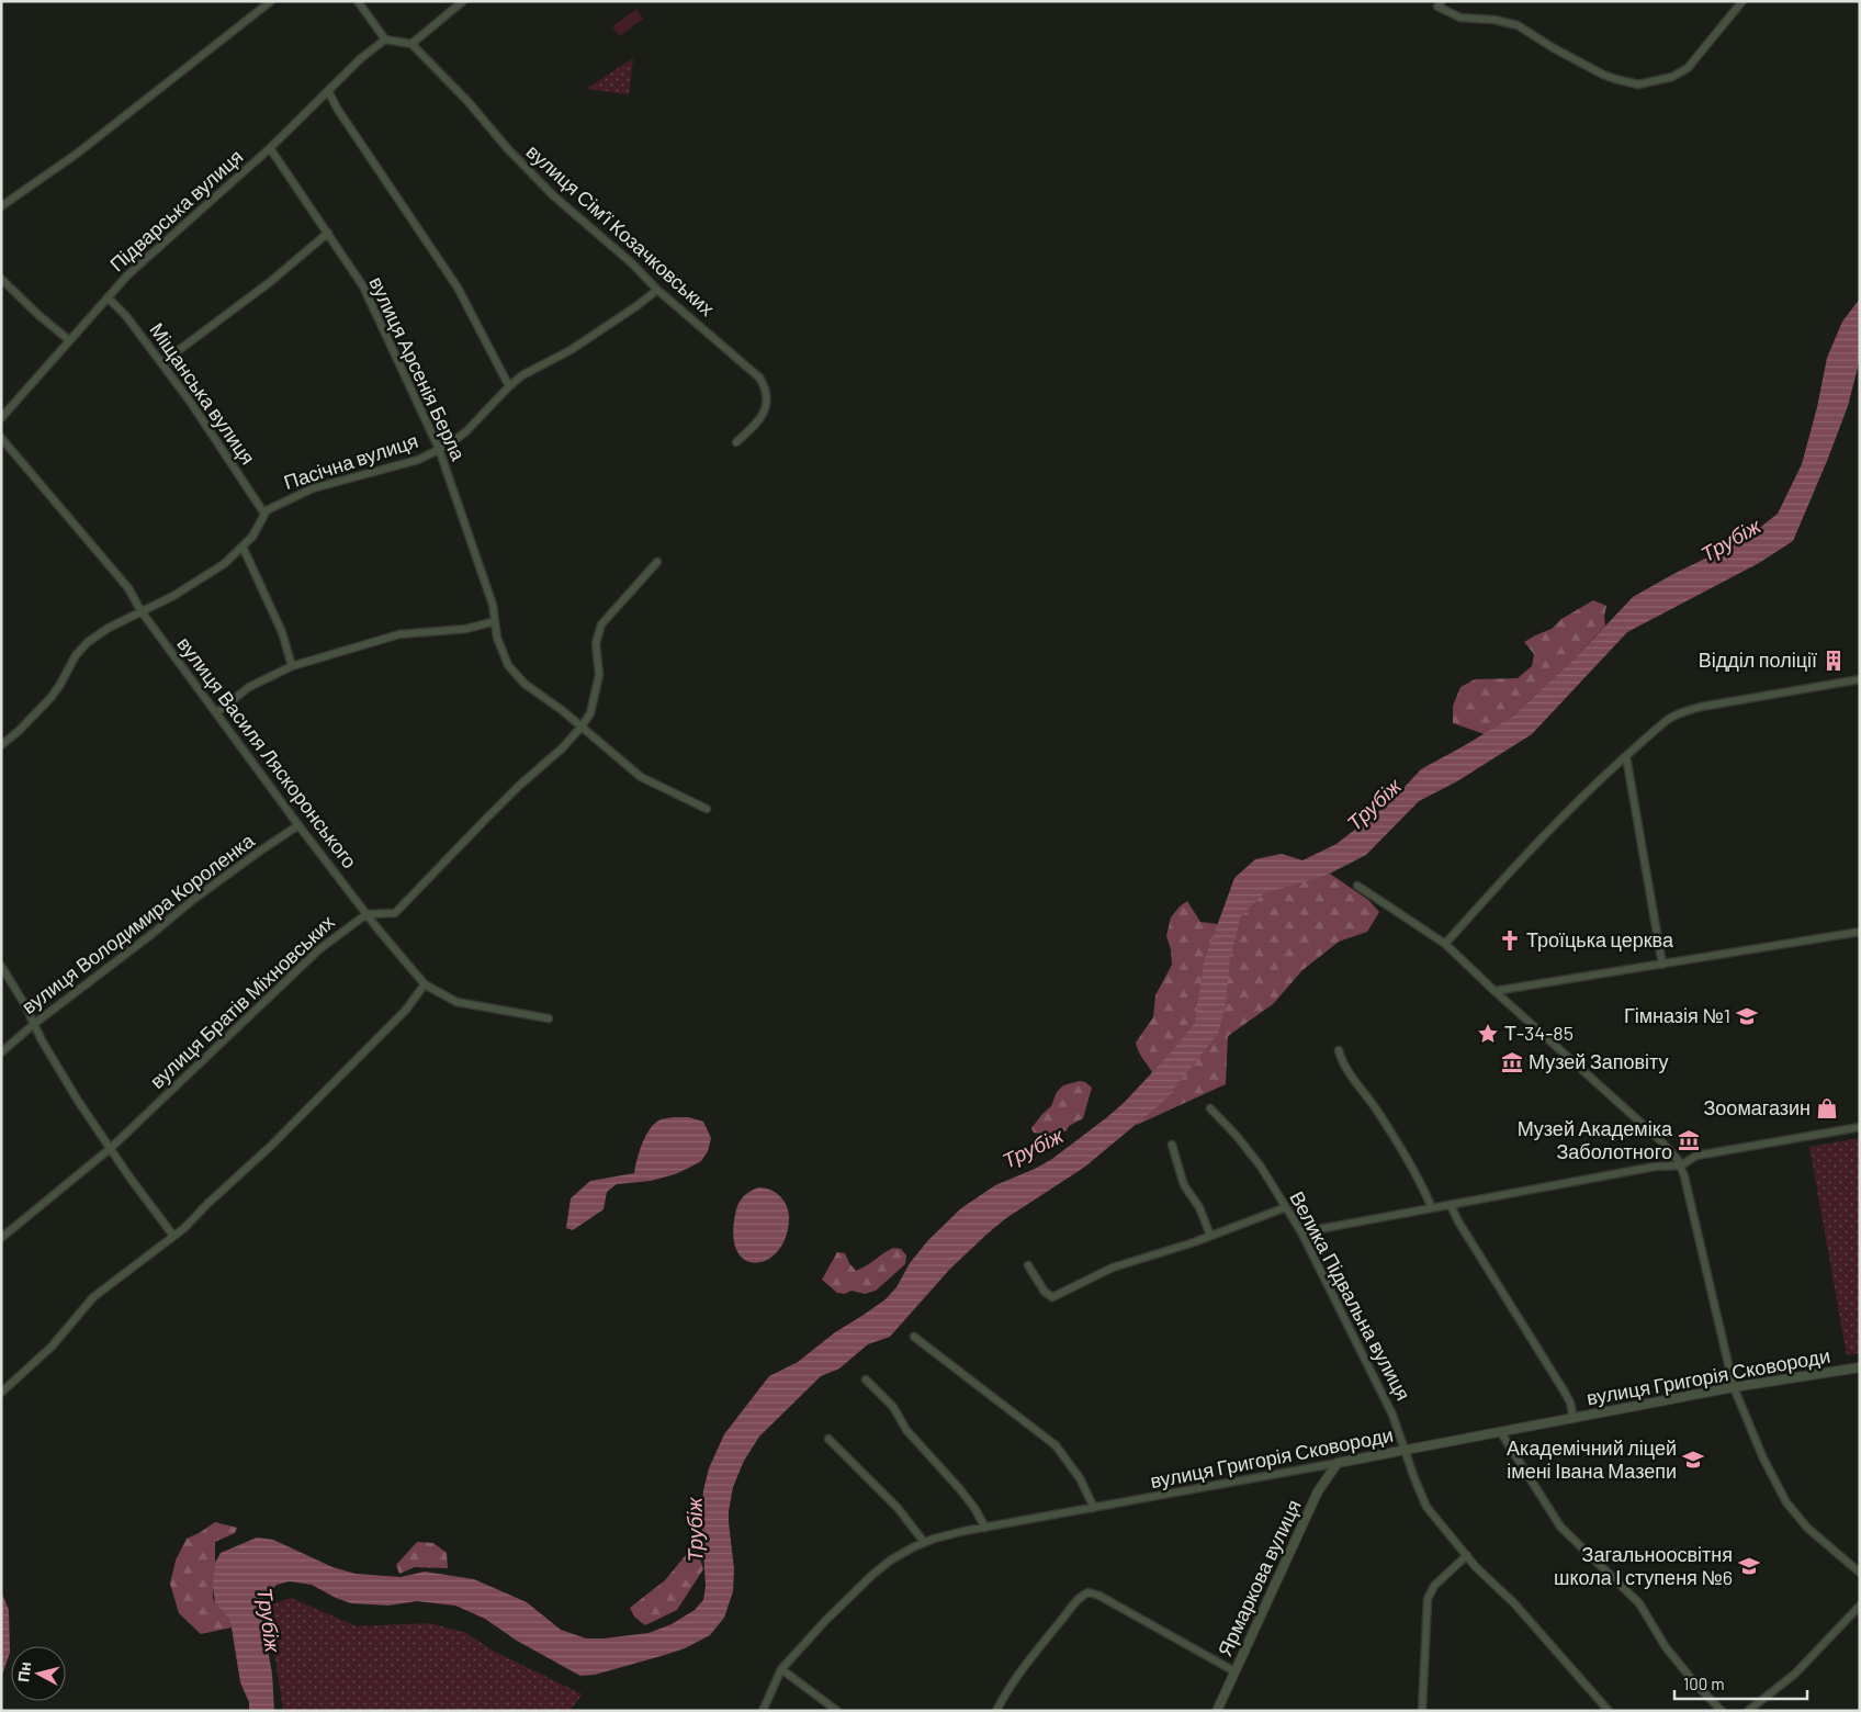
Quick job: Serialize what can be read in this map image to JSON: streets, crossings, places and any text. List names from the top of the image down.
{
  "streets": {
    "street": [
      "Підварська вулиця",
      "вулиця Сімʼї Козачковських",
      "вулиця Арсенія Берла",
      "Міщанська вулиця",
      "Пасічна вулиця",
      "вулиця Василя Ляскоронського",
      "вулиця Володимира Короленка",
      "вулиця Братів Міхновських",
      "Велика Підвальна вулиця",
      "вулиця Григорія Сковороди",
      "Ярмаркова вулиця"
    ]
  },
  "crossings": [
    ["Підварська вулиця", "вулиця Арсенія Берла"],
    ["Підварська вулиця", "Міщанська вулиця"],
    ["вулиця Сімʼї Козачковських", "Пасічна вулиця"],
    ["вулиця Арсенія Берла", "Пасічна вулиця"],
    ["Міщанська вулиця", "Пасічна вулиця"],
    ["Пасічна вулиця", "вулиця Василя Ляскоронського"],
    ["вулиця Василя Ляскоронського", "вулиця Володимира Короленка"],
    ["вулиця Василя Ляскоронського", "вулиця Братів Міхновських"],
    ["Велика Підвальна вулиця", "вулиця Григорія Сковороди"],
    ["вулиця Григорія Сковороди", "Ярмаркова вулиця"]
  ],
  "water": ["Трубіж"],
  "places": {
    "building": ["Відділ поліції"],
    "church": ["Троїцька церква"],
    "school or university": ["Гімназія №1", "Академічний ліцей імені Івана Мазепи", "Загальноосвітня школа І ступеня №6"],
    "place": ["Т-34-85"],
    "museum": ["Музей Заповіту", "Музей Академіка Заболотного"],
    "shop": ["Зоомагазин"]
  },
  "scale_bar": "100 m",
  "north": "left"
}
